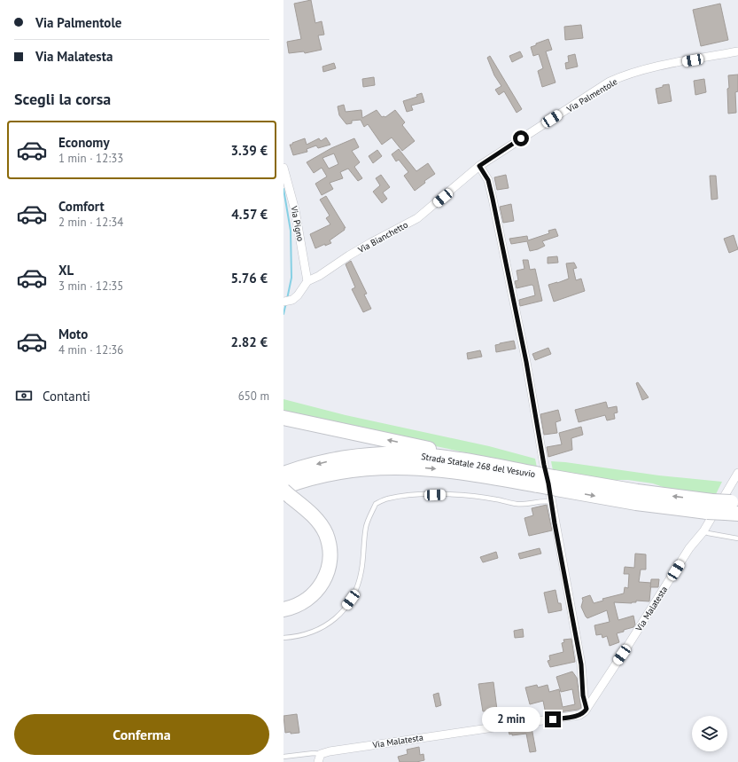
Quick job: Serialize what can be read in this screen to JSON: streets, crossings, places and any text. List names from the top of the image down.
{
  "streets": {
    "highway": ["Strada Statale 268 del Vesuvio"],
    "street": [
      "Via Palmentole",
      "Via Pigno",
      "Via Bianchetto",
      "Via Malatesta"
    ]
  },
  "crossings": [
    ["Via Palmentole", "Via Bianchetto"],
    ["Via Pigno", "Via Bianchetto"]
  ],
  "page": {
    "banner": ["Via Palmentole", "Via Malatesta"],
    "heading": "Scegli la corsa",
    "list": [
      {
        "name": "Economy",
        "note": "1 min · 12:33",
        "value": "3.39 €"
      },
      {
        "name": "Comfort",
        "note": "2 min · 12:34",
        "value": "4.57 €"
      },
      {
        "name": "XL",
        "note": "3 min · 12:35",
        "value": "5.76 €"
      },
      {
        "name": "Moto",
        "note": "4 min · 12:36",
        "value": "2.82 €"
      }
    ],
    "pay": ["Contanti", "650 m"],
    "buttons": "Conferma",
    "bubble": "2 min"
  }
}
